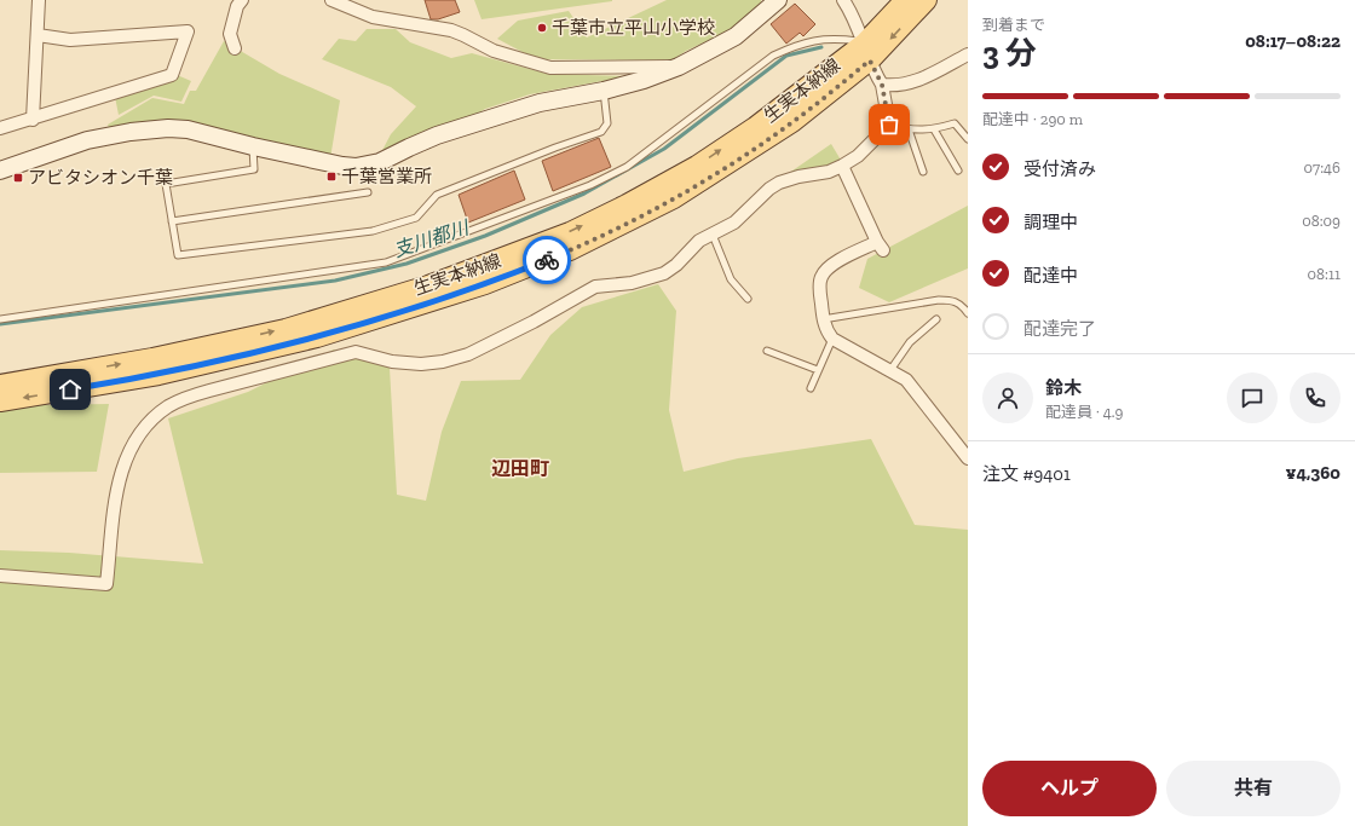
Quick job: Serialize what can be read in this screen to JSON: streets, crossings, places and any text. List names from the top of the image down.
{
  "streets": {
    "main road": ["生実本納線"]
  },
  "districts": ["辺田町"],
  "water": ["支川都川"],
  "places": {
    "other": ["千葉市立平山小学校"],
    "transit": ["千葉営業所", "アビタシオン千葉"]
  },
  "page": {
    "heading": ["3 分", "到着まで", "08:17–08:22"],
    "panel": [
      "鈴木",
      "配達員 · 4.9",
      "注文 #9401",
      "¥4,360"
    ],
    "bar": "配達中 · 290 m",
    "list": [
      ["受付済み", "07:46"],
      ["調理中", "08:09"],
      ["配達中", "08:11"],
      "配達完了"
    ],
    "buttons": ["ヘルプ", "共有"]
  }
}
